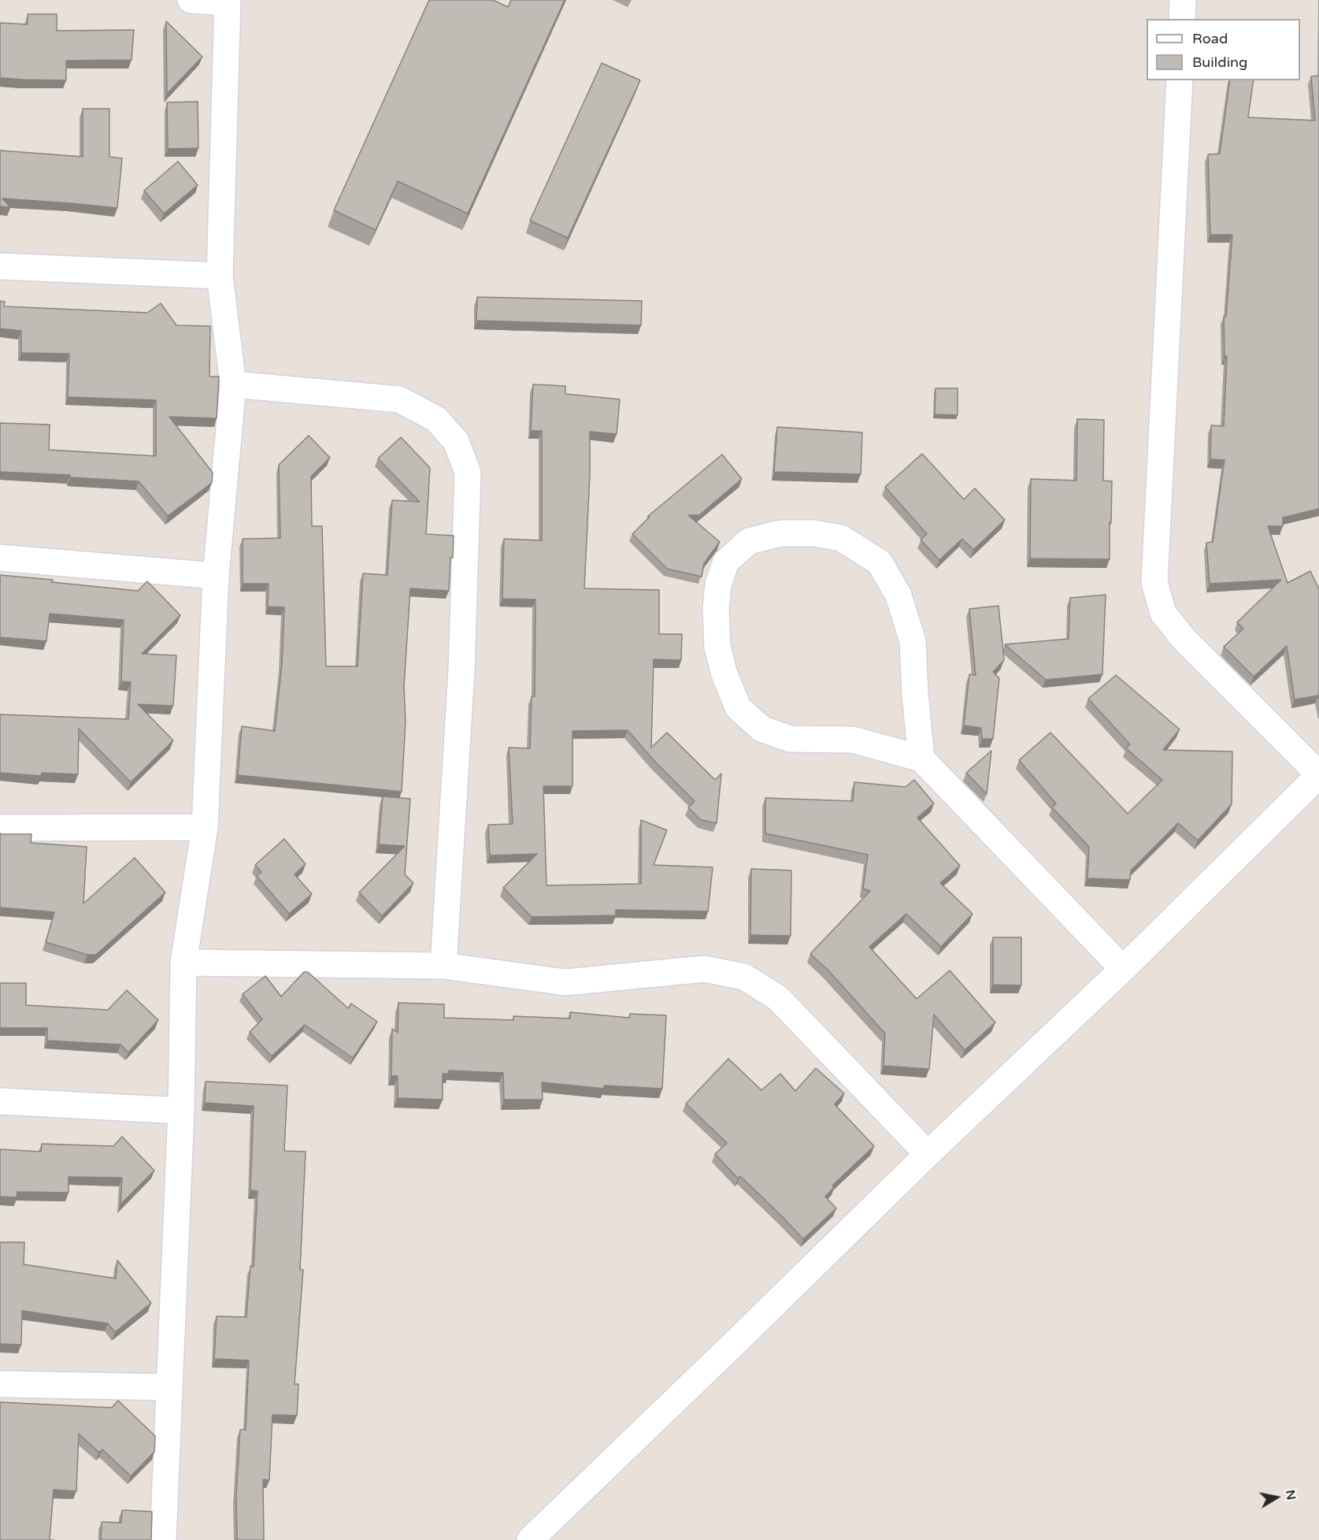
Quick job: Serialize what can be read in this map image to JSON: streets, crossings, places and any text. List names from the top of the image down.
{
  "legend": ["Road", "Building"],
  "north": "right"
}
